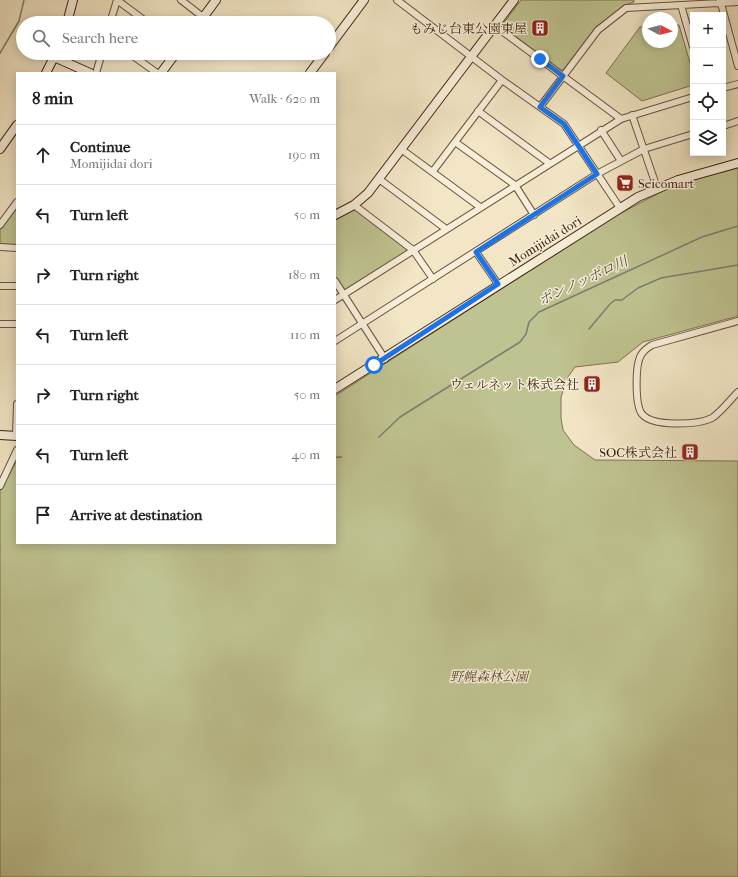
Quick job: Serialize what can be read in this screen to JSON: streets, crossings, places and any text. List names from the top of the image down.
{
  "streets": {
    "street": ["Momijidai dori"]
  },
  "water": ["ポンノッポロ川"],
  "parks": ["野幌森林公園"],
  "places": {
    "building": ["もみじ台東公園東屋", "ウェルネット株式会社", "SOC株式会社"],
    "supermarket": ["Seicomart"]
  },
  "north": "right",
  "page": {
    "map_buttons": ["+", "−"],
    "search": "Search here",
    "heading": ["8 min", "Walk · 620 m"],
    "list": [
      ["Continue", "Momijidai dori", "190 m"],
      ["Turn left", "50 m"],
      ["Turn right", "180 m"],
      ["Turn left", "110 m"],
      ["Turn right", "50 m"],
      ["Turn left", "40 m"],
      "Arrive at destination"
    ]
  }
}
